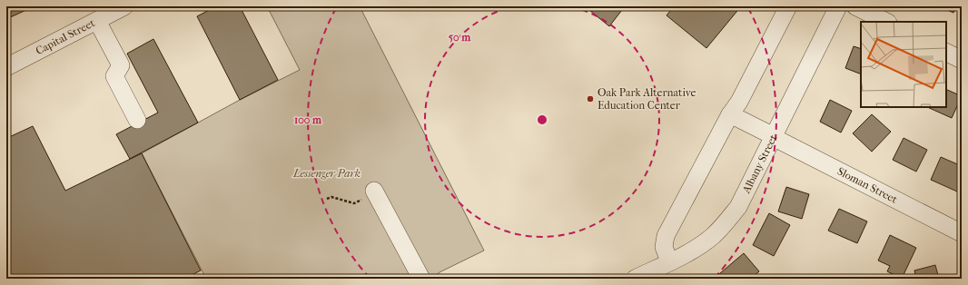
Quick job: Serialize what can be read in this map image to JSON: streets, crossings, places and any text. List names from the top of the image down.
{
  "streets": {
    "street": ["Capital Street", "Albany Street", "Sloman Street"]
  },
  "crossings": [
    ["Albany Street", "Sloman Street"]
  ],
  "parks": ["Lessenger Park"],
  "places": ["Oak Park Alternative Education Center"],
  "rings": ["50 m", "100 m"]
}
